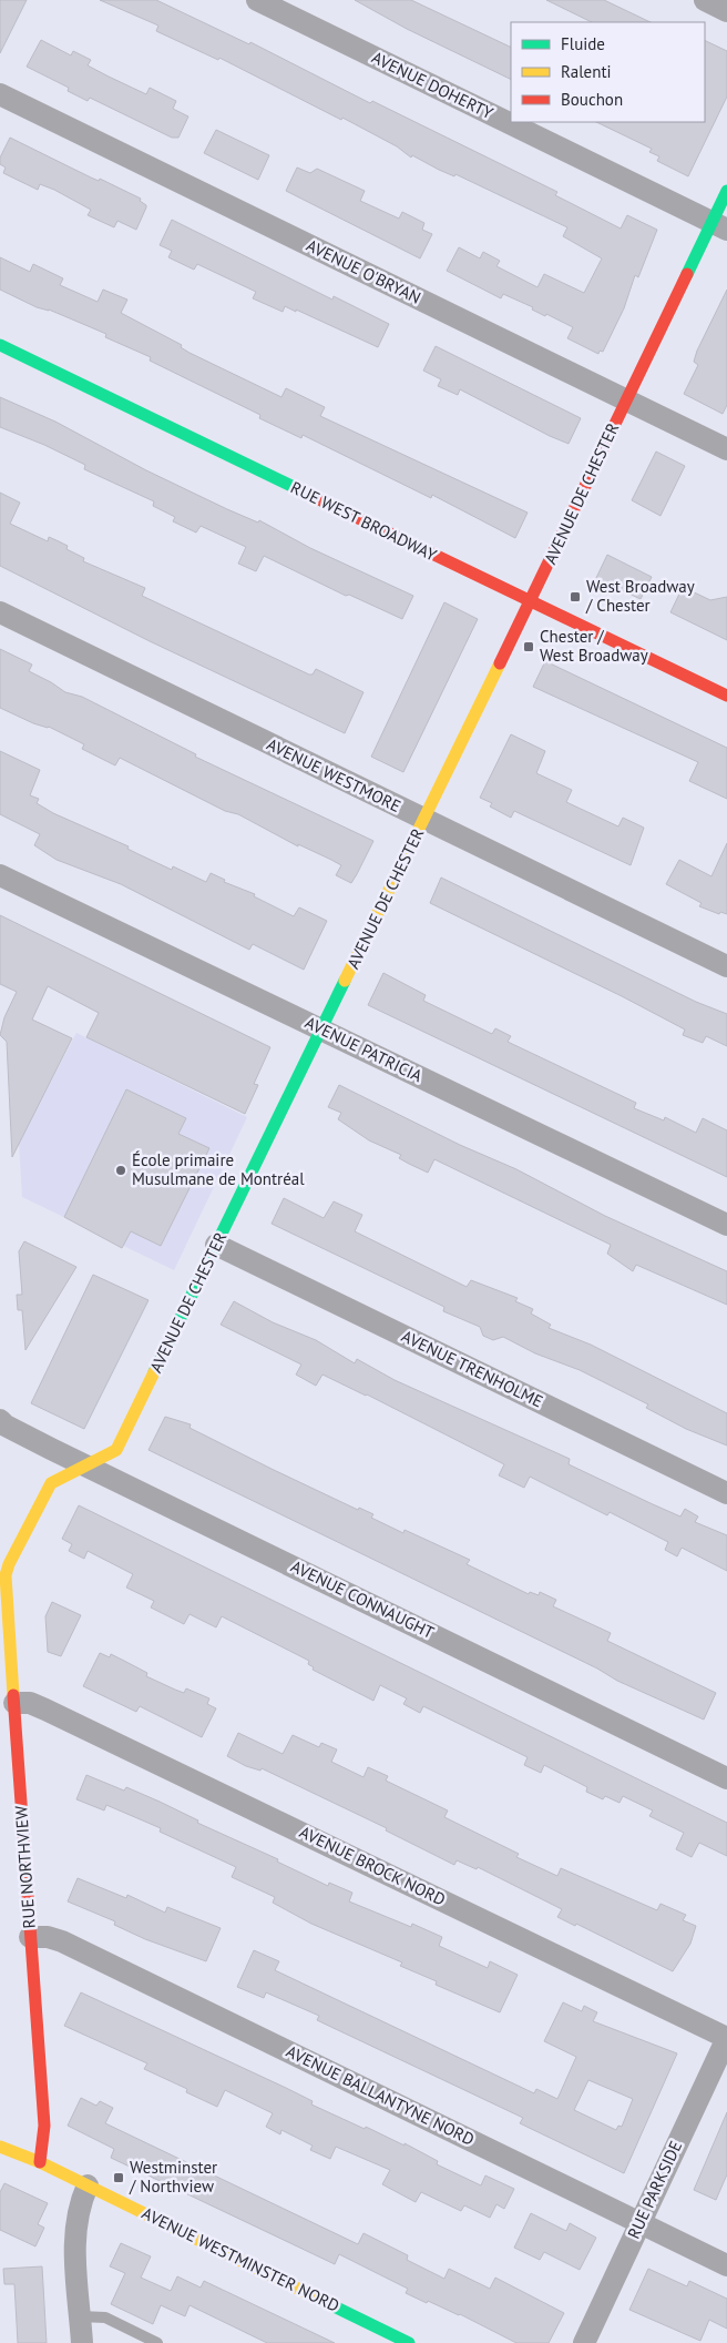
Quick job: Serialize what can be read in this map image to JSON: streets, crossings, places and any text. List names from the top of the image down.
{
  "streets": {
    "street": [
      "AVENUE DOHERTY",
      "AVENUE O'BRYAN",
      "AVENUE DE CHESTER",
      "RUE WEST BROADWAY",
      "AVENUE WESTMORE",
      "AVENUE PATRICIA",
      "AVENUE TRENHOLME",
      "AVENUE CONNAUGHT",
      "AVENUE BROCK NORD",
      "RUE NORTHVIEW",
      "AVENUE BALLANTYNE NORD",
      "RUE PARKSIDE",
      "AVENUE WESTMINSTER NORD"
    ]
  },
  "crossings": [
    ["AVENUE DOHERTY", "AVENUE DE CHESTER"],
    ["AVENUE O'BRYAN", "AVENUE DE CHESTER"],
    ["AVENUE DE CHESTER", "RUE WEST BROADWAY"],
    ["AVENUE DE CHESTER", "AVENUE WESTMORE"],
    ["AVENUE DE CHESTER", "AVENUE PATRICIA"],
    ["AVENUE DE CHESTER", "AVENUE TRENHOLME"],
    ["AVENUE DE CHESTER", "AVENUE CONNAUGHT"],
    ["AVENUE DE CHESTER", "RUE NORTHVIEW"],
    ["AVENUE BROCK NORD", "RUE NORTHVIEW"],
    ["AVENUE BROCK NORD", "RUE PARKSIDE"],
    ["RUE NORTHVIEW", "AVENUE BALLANTYNE NORD"],
    ["RUE NORTHVIEW", "AVENUE WESTMINSTER NORD"],
    ["AVENUE BALLANTYNE NORD", "RUE PARKSIDE"]
  ],
  "places": {
    "transit": ["West Broadway / Chester", "Chester / West Broadway", "Westminster / Northview"],
    "other": ["École primaire Musulmane de Montréal"]
  },
  "legend": ["Fluide", "Ralenti", "Bouchon"]
}
